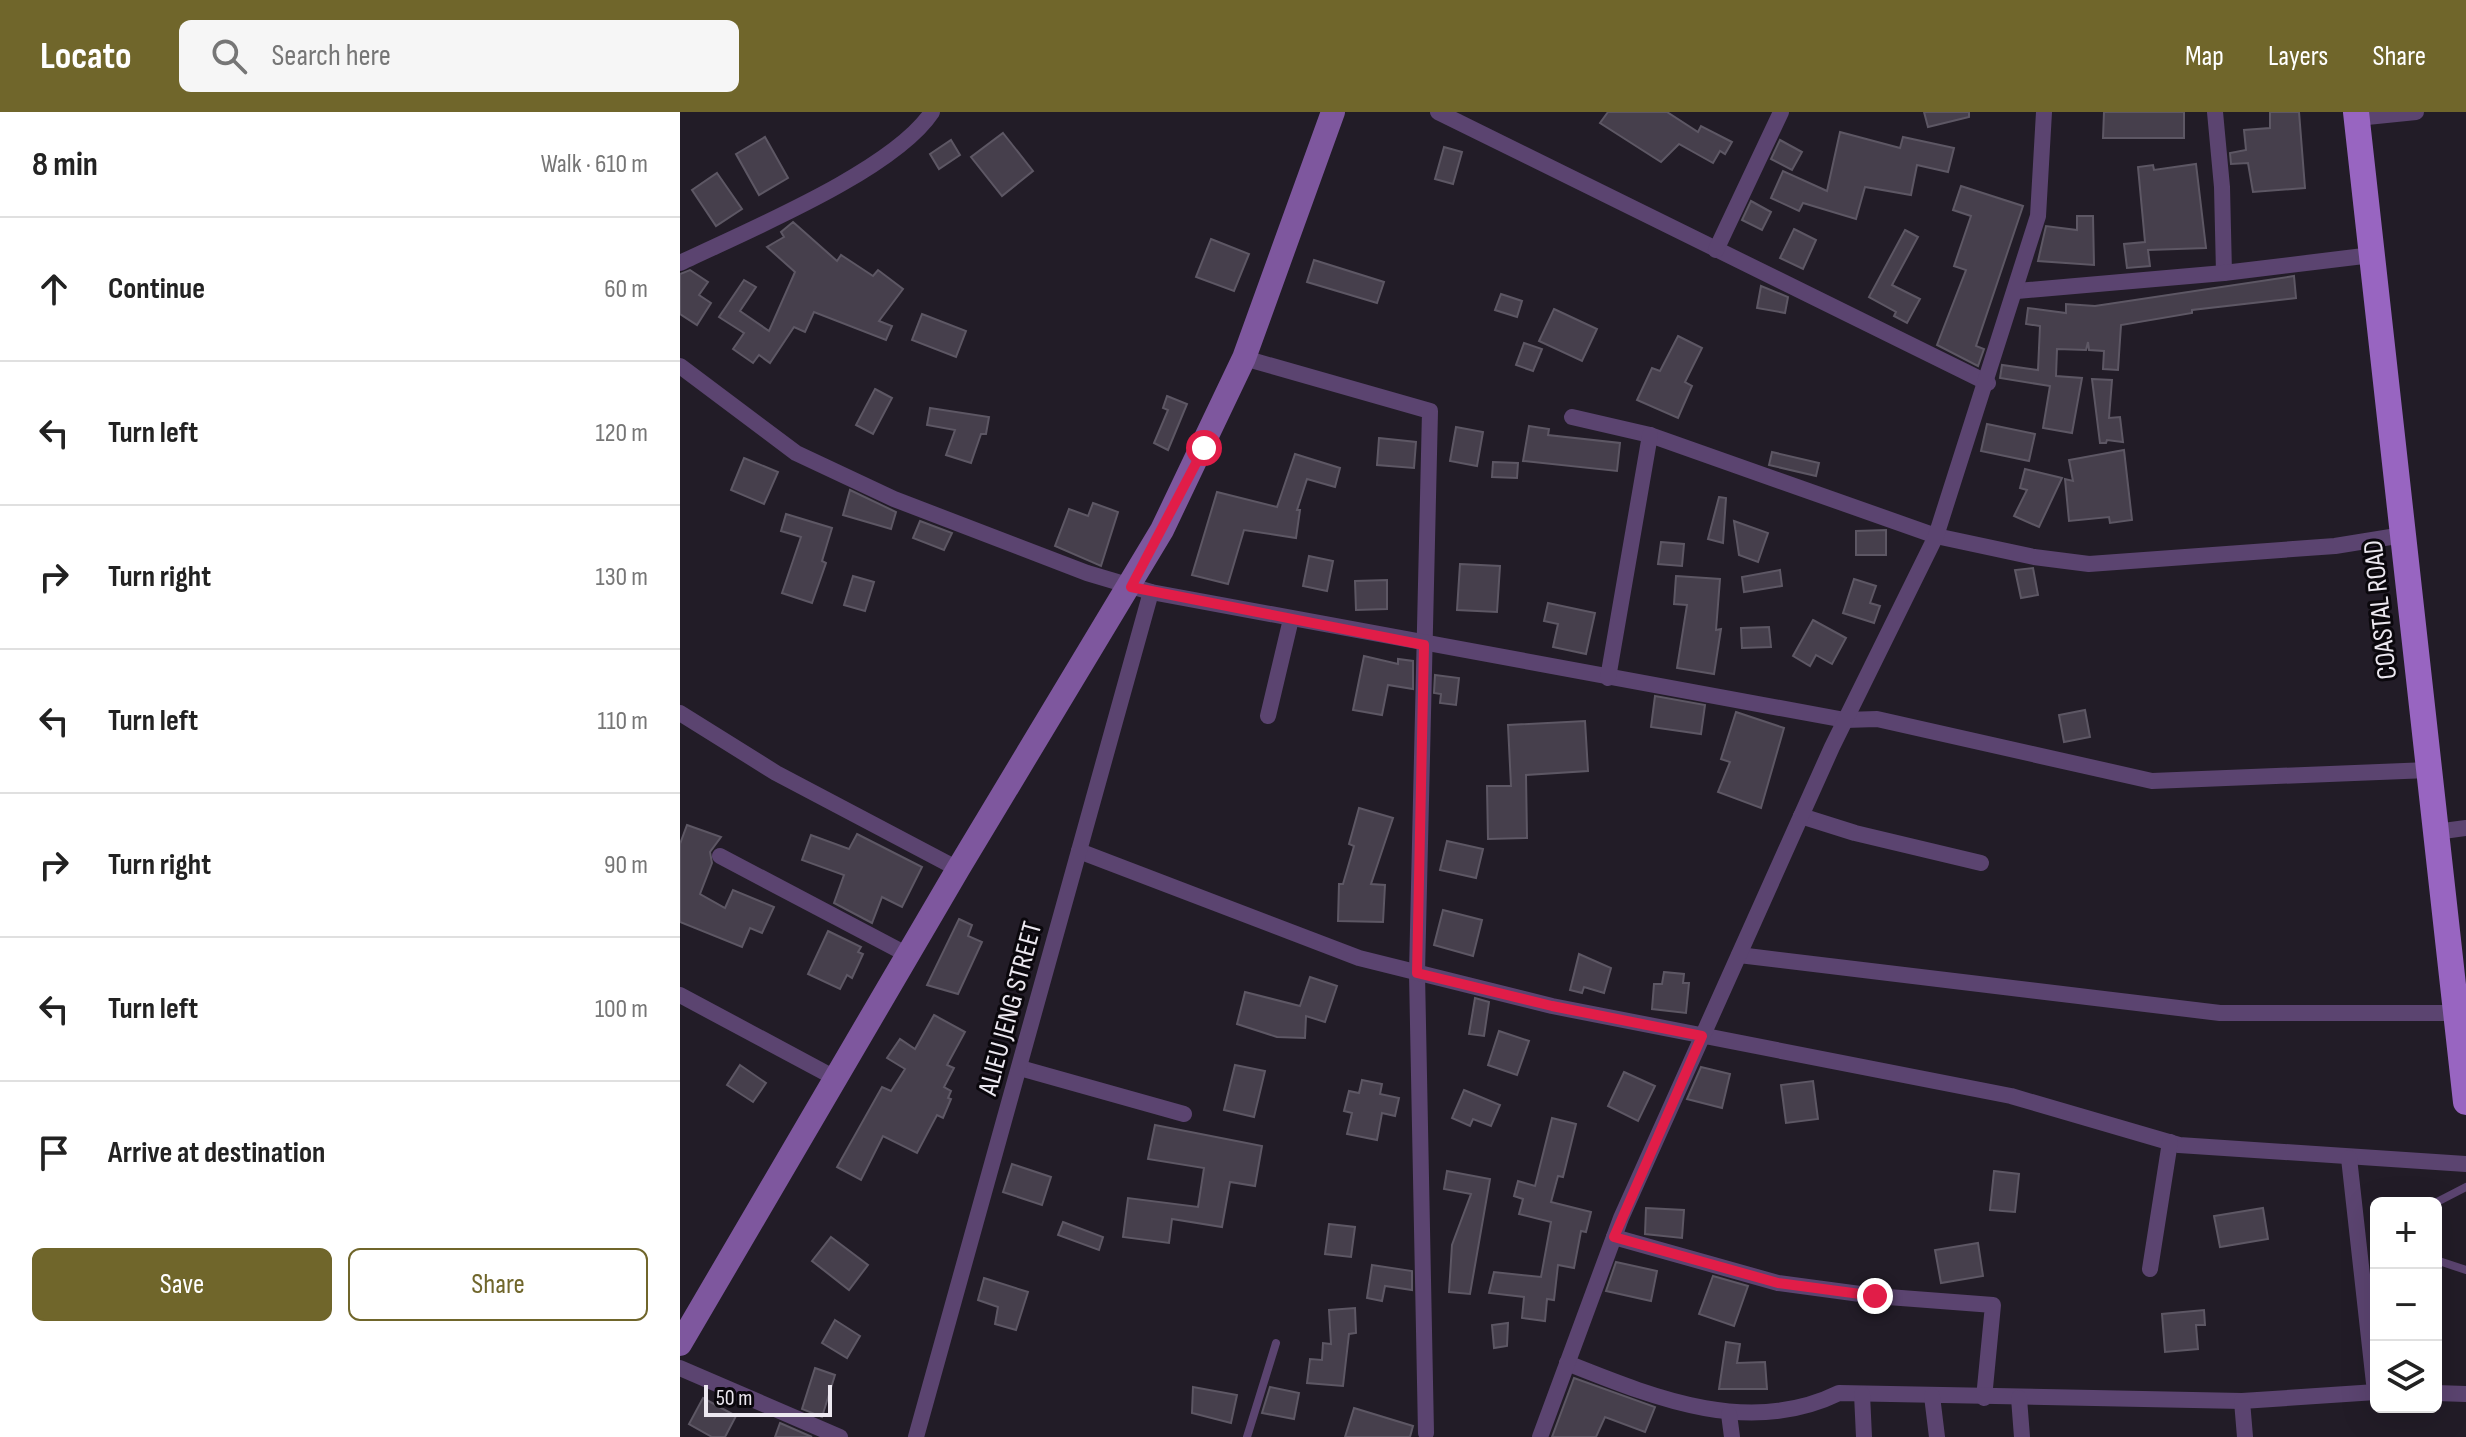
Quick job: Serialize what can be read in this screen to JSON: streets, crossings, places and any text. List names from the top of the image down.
{
  "streets": {
    "main road": ["COASTAL ROAD"],
    "street": ["ALIEU JENG STREET"]
  },
  "scale_bar": "50 m",
  "page": {
    "header": "Locato",
    "search": "Search here",
    "nav": ["Map", "Layers", "Share"],
    "heading": ["8 min", "Walk · 610 m"],
    "list": [
      ["Continue", "60 m"],
      ["Turn left", "120 m"],
      ["Turn right", "130 m"],
      ["Turn left", "110 m"],
      ["Turn right", "90 m"],
      ["Turn left", "100 m"],
      "Arrive at destination"
    ],
    "map_buttons": ["+", "−"],
    "buttons": ["Save", "Share"],
    "scale": "50 m"
  }
}
